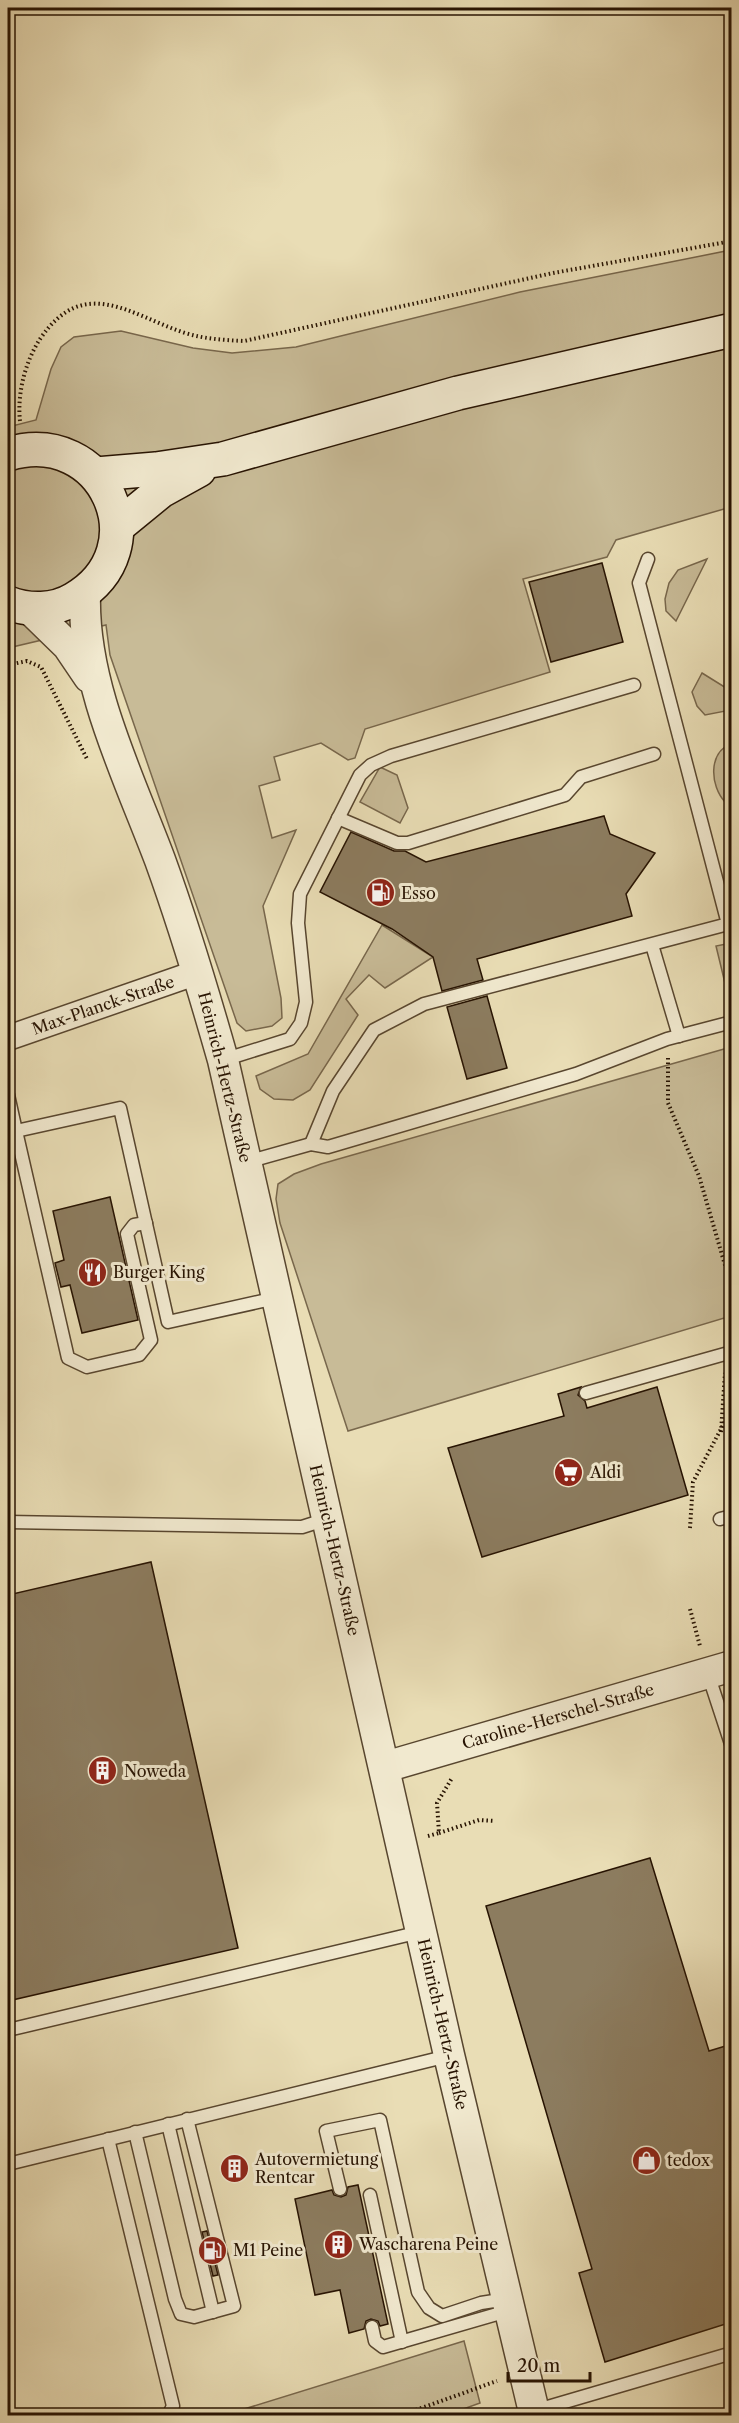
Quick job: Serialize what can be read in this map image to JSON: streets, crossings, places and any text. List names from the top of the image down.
{
  "streets": {
    "street": ["Max-Planck-Straße", "Heinrich-Hertz-Straße", "Caroline-Herschel-Straße"]
  },
  "crossings": [
    ["Max-Planck-Straße", "Heinrich-Hertz-Straße"],
    ["Heinrich-Hertz-Straße", "Caroline-Herschel-Straße"]
  ],
  "places": {
    "fuel station": ["Esso", "M1 Peine"],
    "restaurant": ["Burger King"],
    "supermarket": ["Aldi"],
    "building": ["Noweda", "Autovermietung Rentcar", "Wascharena Peine"],
    "shop": ["tedox"]
  },
  "scale_bar": "20 m"
}
